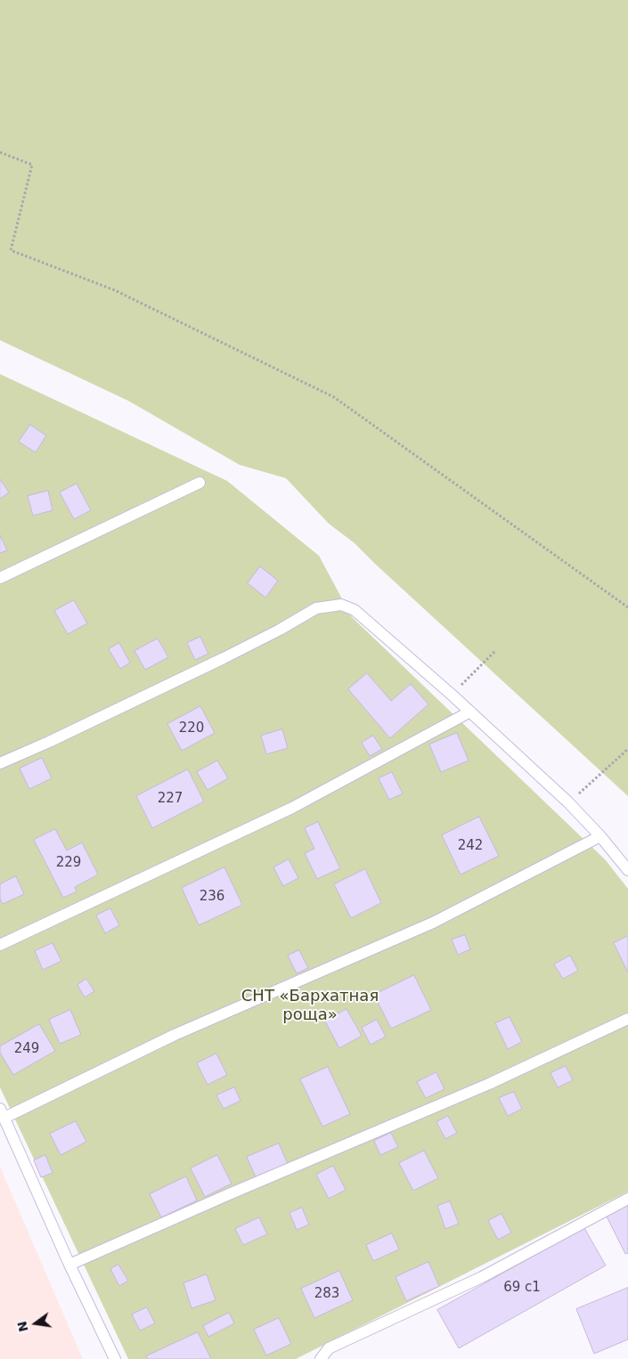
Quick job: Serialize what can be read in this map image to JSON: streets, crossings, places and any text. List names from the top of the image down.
{
  "parks": ["СНТ «Бархатная роща»"],
  "house_numbers": [
    "220",
    "227",
    "242",
    "229",
    "236",
    "249",
    "69 с1",
    "283"
  ],
  "north": "left"
}
